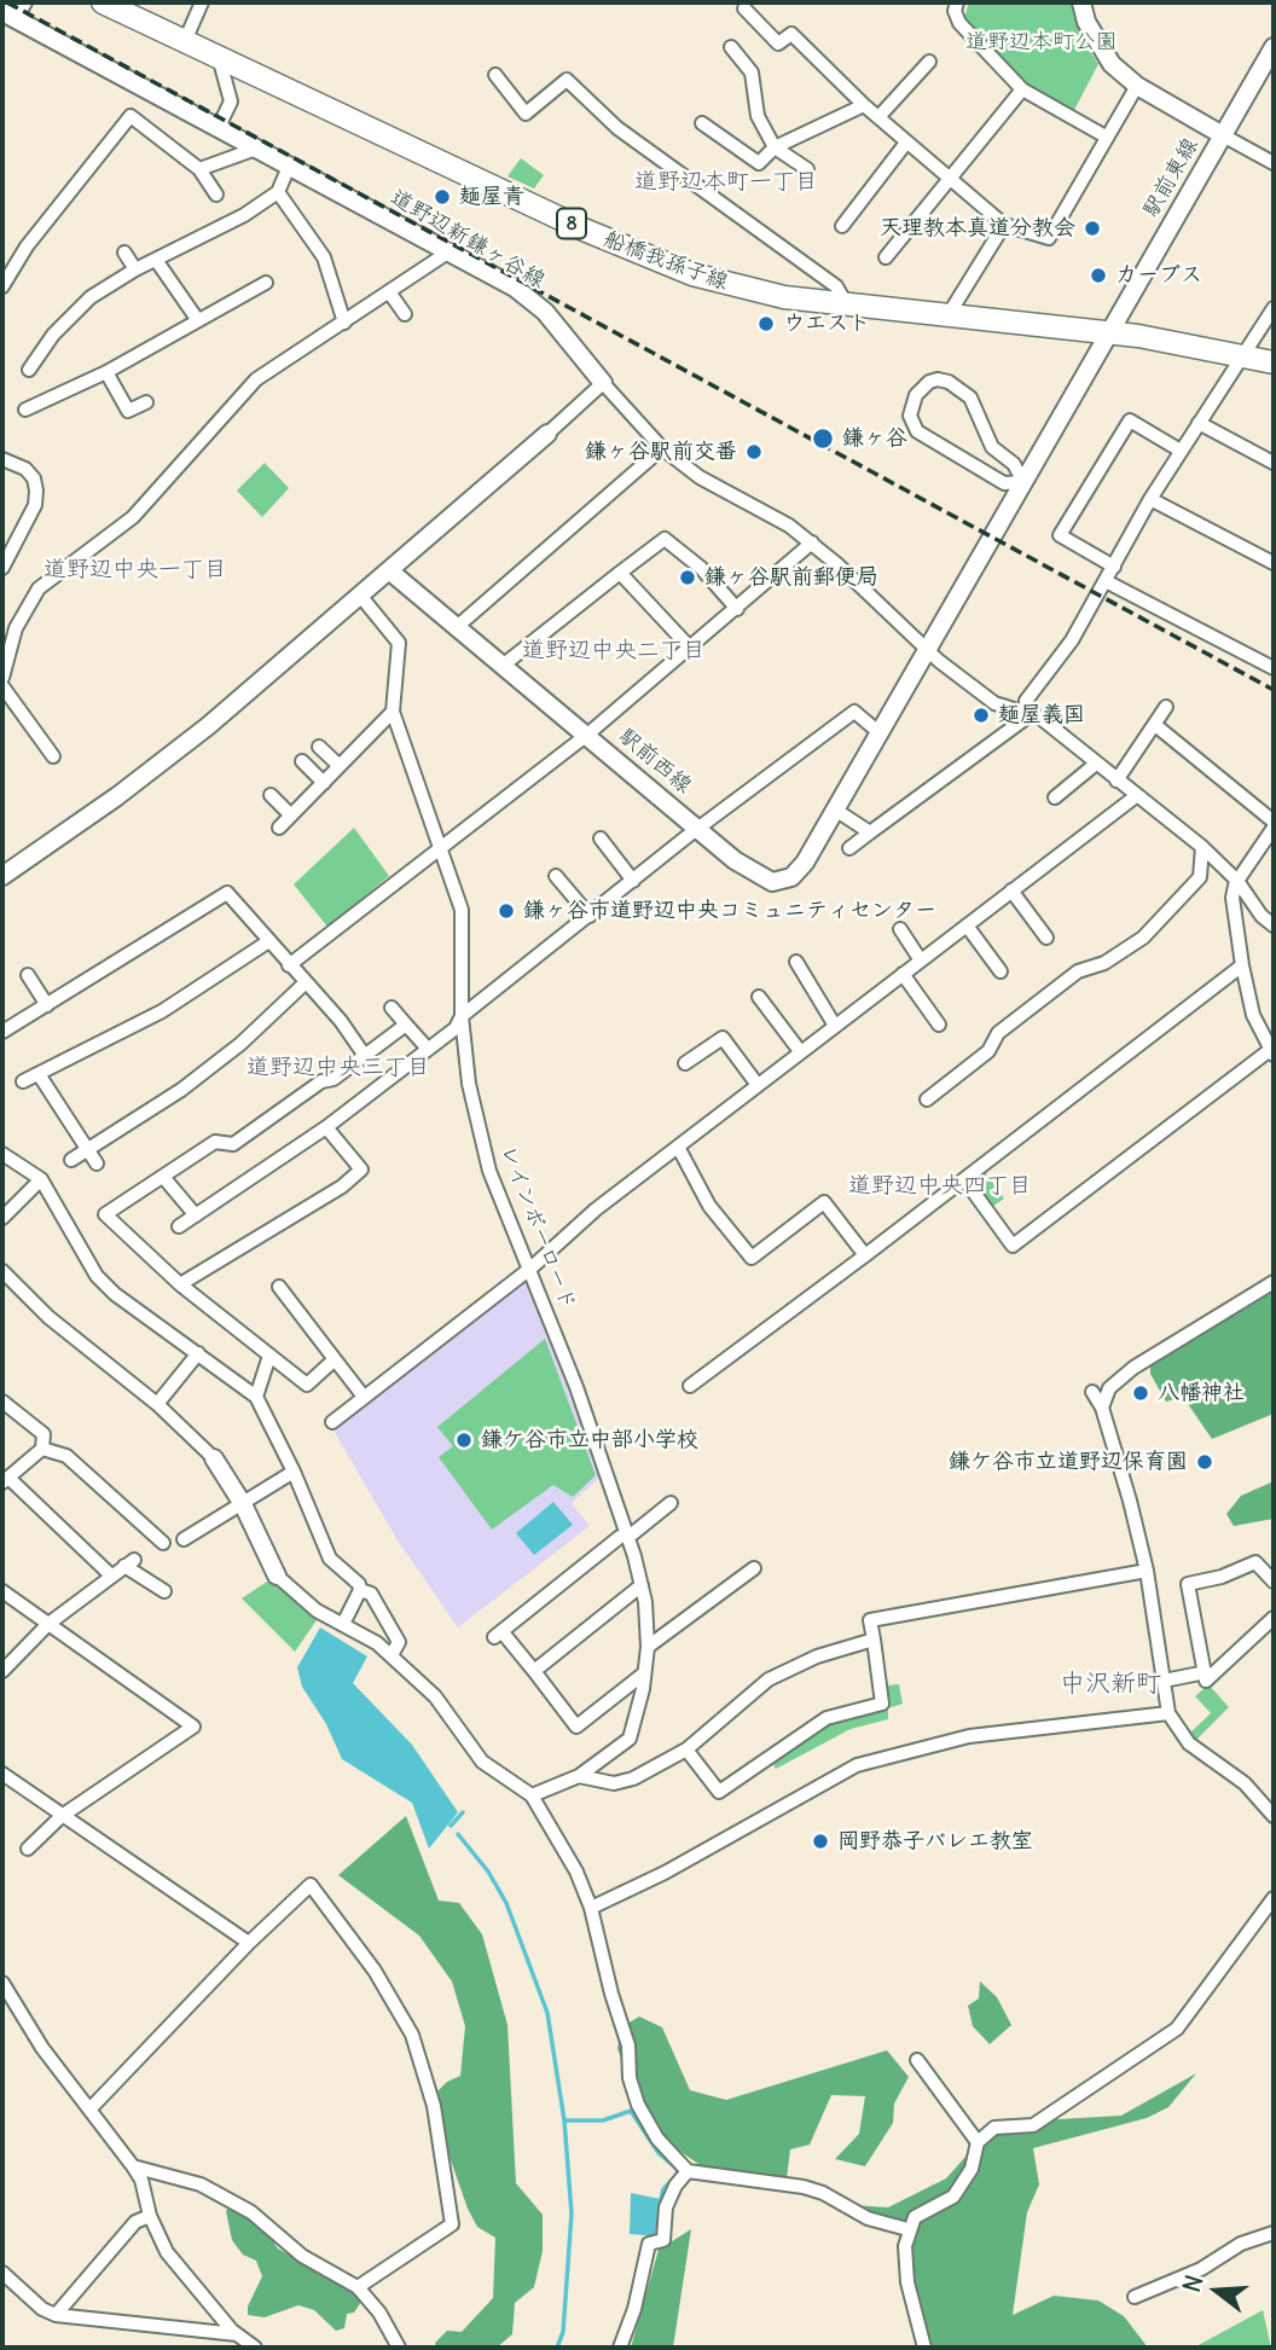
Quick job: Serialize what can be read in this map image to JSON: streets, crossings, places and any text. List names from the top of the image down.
{
  "streets": {
    "main road": ["8", "船橋我孫子線"],
    "street": [
      "駅前東線",
      "道野辺新鎌ヶ谷線",
      "駅前西線",
      "レインボーロード"
    ]
  },
  "crossings": [
    ["駅前東線", "船橋我孫子線"],
    ["駅前東線", "駅前西線"],
    ["道野辺新鎌ヶ谷線", "駅前西線"],
    ["船橋我孫子線", "駅前西線"]
  ],
  "districts": [
    "道野辺本町一丁目",
    "道野辺中央一丁目",
    "道野辺中央二丁目",
    "道野辺中央三丁目",
    "道野辺中央四丁目",
    "中沢新町"
  ],
  "parks": ["道野辺本町公園"],
  "places": [
    "麺屋青",
    "天理教本真道分教会",
    "カーブス",
    "ウエスト",
    "鎌ヶ谷",
    "鎌ヶ谷駅前交番",
    "鎌ヶ谷駅前郵便局",
    "麺屋義国",
    "鎌ヶ谷市道野辺中央コミュニティセンター",
    "八幡神社",
    "鎌ケ谷市立中部小学校",
    "鎌ケ谷市立道野辺保育園",
    "岡野恭子バレエ教室"
  ],
  "north": "left"
}
